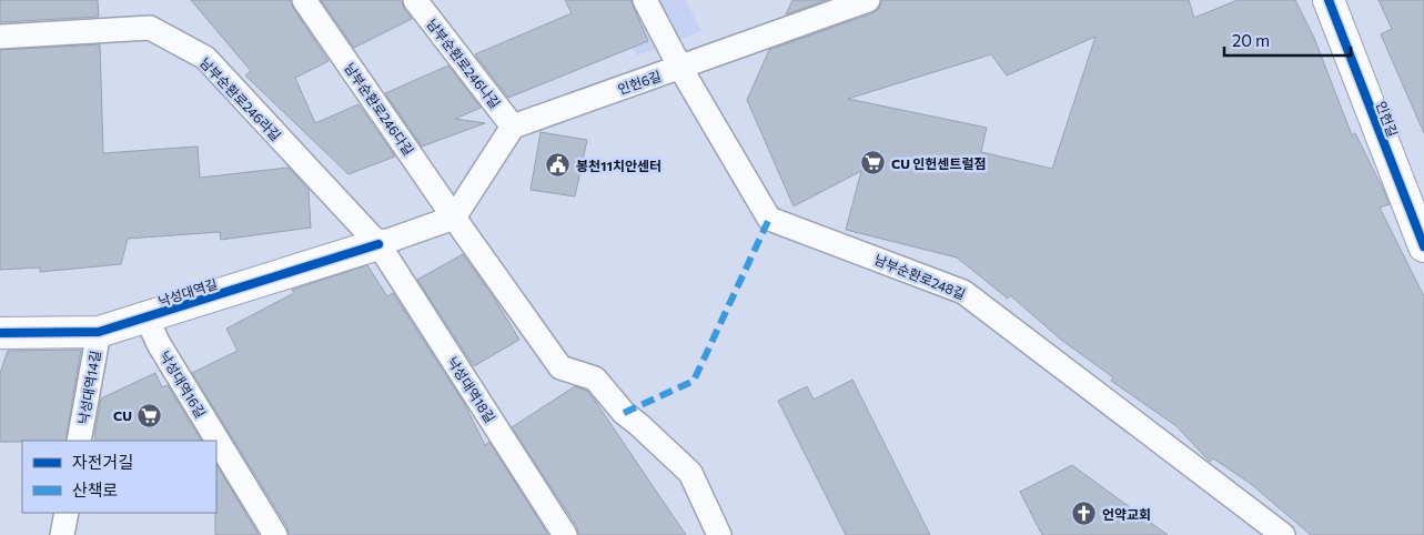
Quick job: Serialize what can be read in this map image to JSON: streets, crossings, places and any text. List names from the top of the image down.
{
  "streets": {
    "street": ["인헌길", "낙성대역길"],
    "lane": [
      "남부순환로246나길",
      "인헌6길",
      "남부순환로246라길",
      "남부순환로246다길",
      "남부순환로248길",
      "낙성대역16길",
      "낙성대역14길",
      "낙성대역18길"
    ]
  },
  "crossings": [
    ["남부순환로246나길", "인헌6길"],
    ["인헌6길", "남부순환로248길"],
    ["남부순환로246라길", "낙성대역길"],
    ["남부순환로246라길", "낙성대역18길"],
    ["낙성대역길", "낙성대역16길"],
    ["낙성대역길", "낙성대역14길"],
    ["낙성대역길", "낙성대역18길"]
  ],
  "places": {
    "supermarket": ["CU 인헌센트럴점", "CU"],
    "public building": ["봉천11치안센터"],
    "church": ["언약교회"]
  },
  "legend": ["자전거길", "산책로"],
  "scale_bar": "20 m"
}
